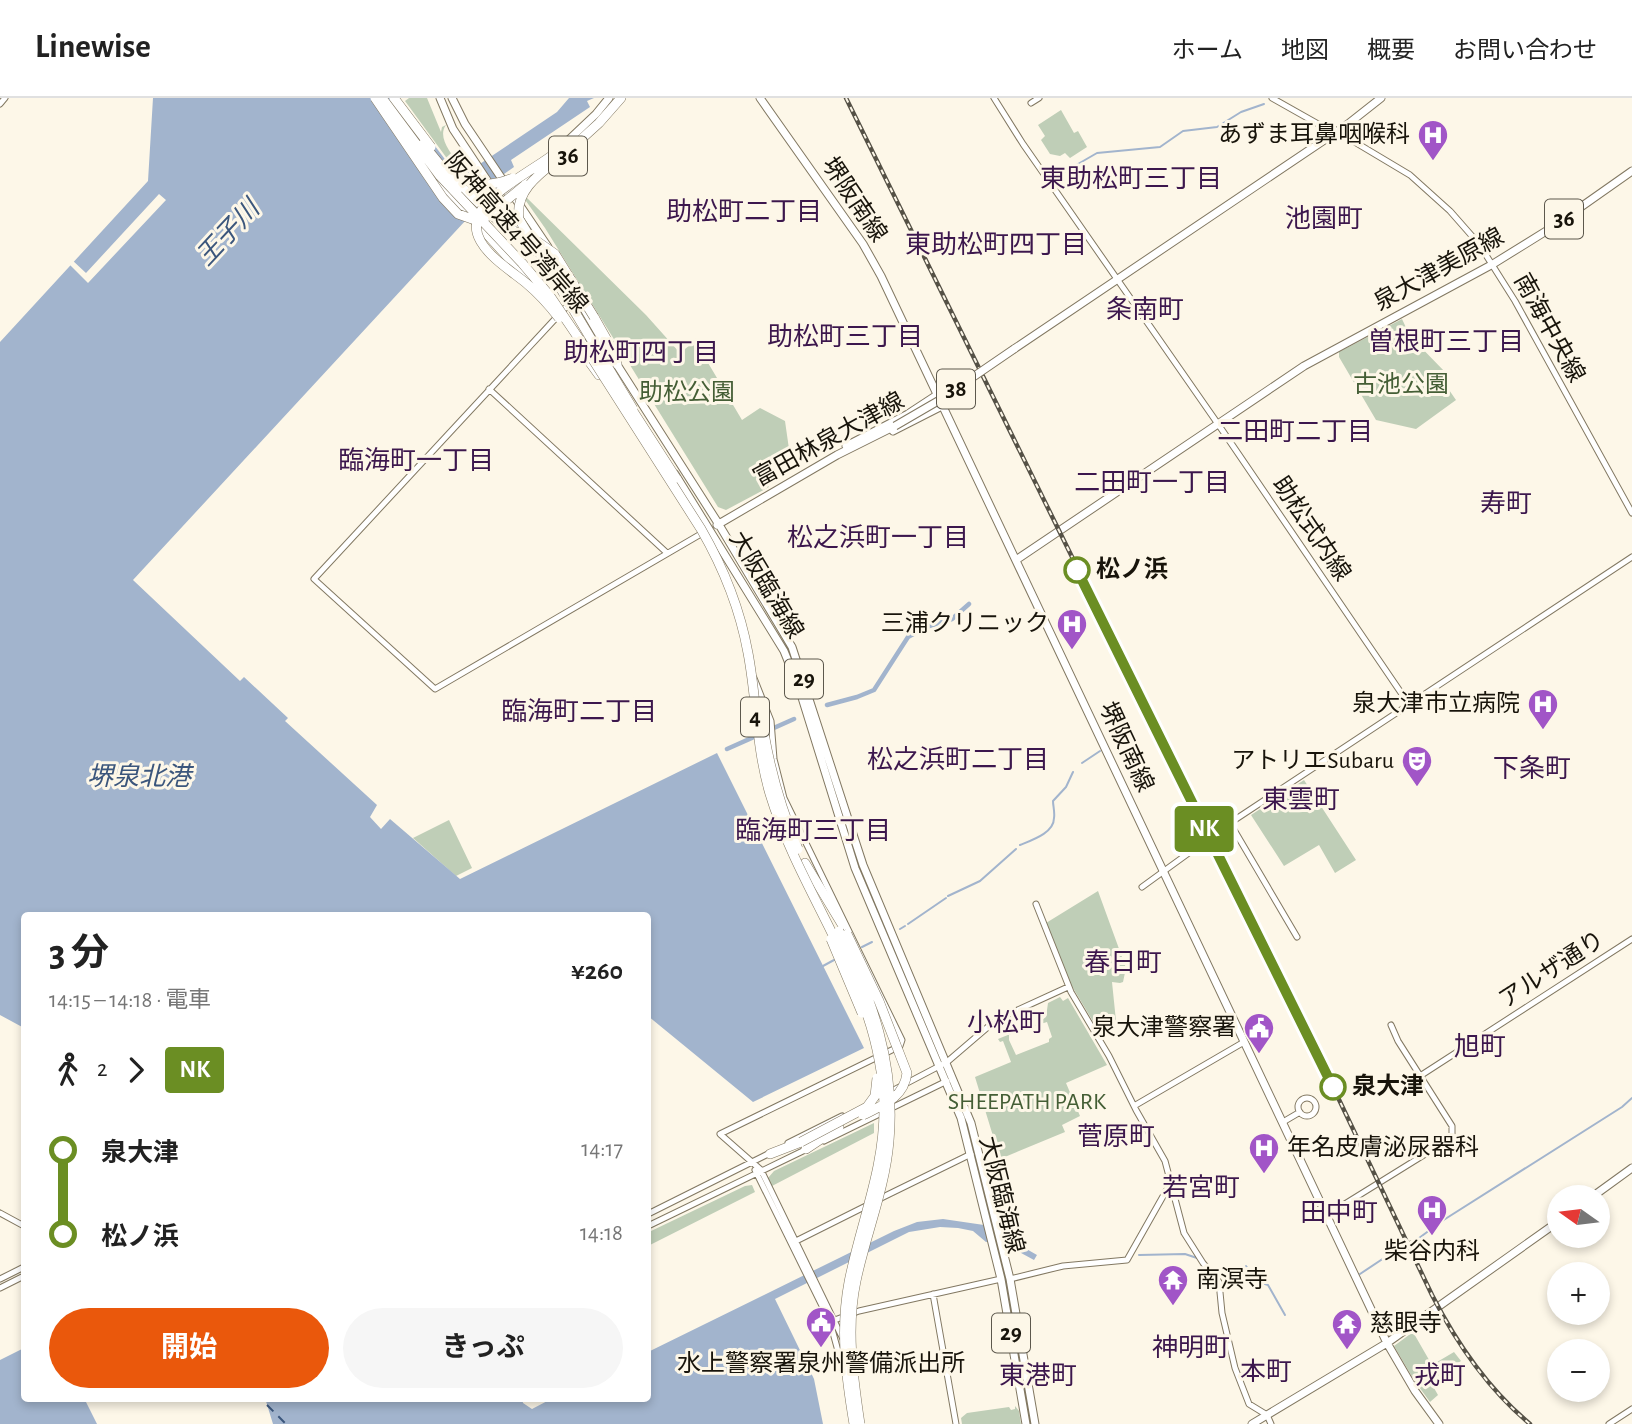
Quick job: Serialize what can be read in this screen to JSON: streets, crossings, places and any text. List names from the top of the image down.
{
  "streets": {
    "highway": ["阪神高速4号湾岸線", "4"],
    "main road": [
      "36",
      "堺阪南線",
      "泉大津美原線",
      "38",
      "富田林泉大津線",
      "大阪臨海線",
      "29"
    ],
    "street": ["南海中央線", "助松式内線", "アルザ通り"]
  },
  "crossings": [
    ["36", "大阪臨海線"],
    ["堺阪南線", "泉大津美原線"],
    ["堺阪南線", "38"],
    ["泉大津美原線", "南海中央線"],
    ["泉大津美原線", "助松式内線"],
    ["南海中央線", "富田林泉大津線"],
    ["38", "富田林泉大津線"],
    ["富田林泉大津線", "助松式内線"],
    ["富田林泉大津線", "大阪臨海線"]
  ],
  "districts": [
    "東助松町三丁目",
    "助松町二丁目",
    "池園町",
    "東助松町四丁目",
    "条南町",
    "助松町三丁目",
    "曽根町三丁目",
    "助松町四丁目",
    "二田町二丁目",
    "臨海町一丁目",
    "二田町一丁目",
    "寿町",
    "松之浜町一丁目",
    "臨海町二丁目",
    "松之浜町二丁目",
    "下条町",
    "東雲町",
    "臨海町三丁目",
    "春日町",
    "小松町",
    "旭町",
    "菅原町",
    "若宮町",
    "田中町",
    "神明町",
    "本町",
    "東港町",
    "戎町"
  ],
  "water": ["王子川", "堺泉北港"],
  "parks": ["古池公園", "助松公園", "SHEEPATH PARK"],
  "places": {
    "hospital": [
      "あずま耳鼻咽喉科",
      "三浦クリニック",
      "泉大津市立病院",
      "年名皮膚泌尿器科",
      "柴谷内科"
    ],
    "other": ["松ノ浜", "泉大津"],
    "theatre": ["アトリエSubaru"],
    "public building": ["泉大津警察署", "水上警察署泉州警備派出所"],
    "temple": ["南溟寺", "慈眼寺"]
  },
  "north": "left",
  "page": {
    "header": "Linewise",
    "nav": [
      "ホーム",
      "地図",
      "概要",
      "お問い合わせ"
    ],
    "on_map": "NK",
    "heading": ["3 分", "14:15 – 14:18 · 電車", "¥260"],
    "legs": ["2", "NK"],
    "list": [
      {
        "name": "泉大津",
        "value": "14:17"
      },
      {
        "name": "松ノ浜",
        "value": "14:18"
      }
    ],
    "map_buttons": ["+", "−"],
    "buttons": ["開始", "きっぷ"]
  }
}
